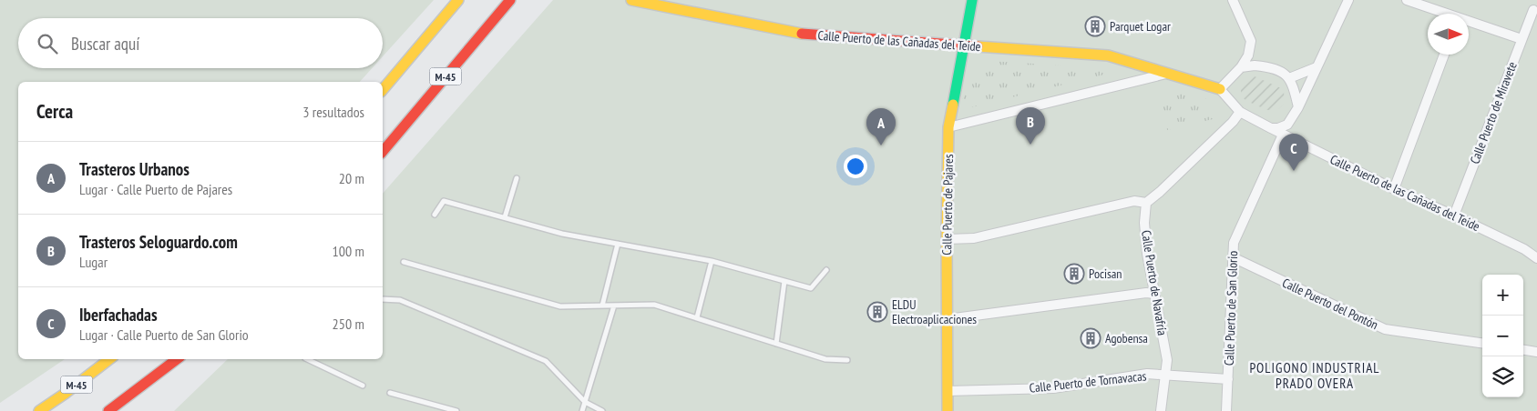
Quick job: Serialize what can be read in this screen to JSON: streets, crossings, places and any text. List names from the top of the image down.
{
  "streets": {
    "main road": ["Calle Puerto de las Cañadas del Teide", "M-45", "Calle Puerto de Pajares"],
    "street": [
      "Calle Puerto de Miravete",
      "Calle Puerto de Navafría",
      "Calle Puerto del Pontón",
      "Calle Puerto de San Glorio",
      "Calle Puerto de Tornavacas"
    ]
  },
  "crossings": [
    ["Calle Puerto de las Cañadas del Teide", "Calle Puerto de Miravete"],
    ["Calle Puerto de las Cañadas del Teide", "Calle Puerto de Pajares"],
    ["Calle Puerto de las Cañadas del Teide", "Calle Puerto de San Glorio"],
    ["Calle Puerto de Pajares", "Calle Puerto de Tornavacas"],
    ["Calle Puerto de Navafría", "Calle Puerto de Tornavacas"],
    ["Calle Puerto del Pontón", "Calle Puerto de San Glorio"],
    ["Calle Puerto de San Glorio", "Calle Puerto de Tornavacas"]
  ],
  "districts": ["POLIGONO INDUSTRIAL PRADO OVERA"],
  "places": {
    "building": [
      "Parquet Logar",
      "Pocisan",
      "ELDU Electroaplicaciones",
      "Agobensa"
    ]
  },
  "north": "right",
  "page": {
    "search": "Buscar aquí",
    "heading": ["Cerca", "3 resultados"],
    "pins": ["B", "A", "C"],
    "list": [
      {
        "mark": "A",
        "name": "Trasteros Urbanos",
        "note": "Lugar · Calle Puerto de Pajares",
        "value": "20 m"
      },
      {
        "mark": "B",
        "name": "Trasteros Seloguardo.com",
        "note": "Lugar",
        "value": "100 m"
      },
      {
        "mark": "C",
        "name": "Iberfachadas",
        "note": "Lugar · Calle Puerto de San Glorio",
        "value": "250 m"
      }
    ],
    "map_buttons": ["+", "−"]
  }
}
